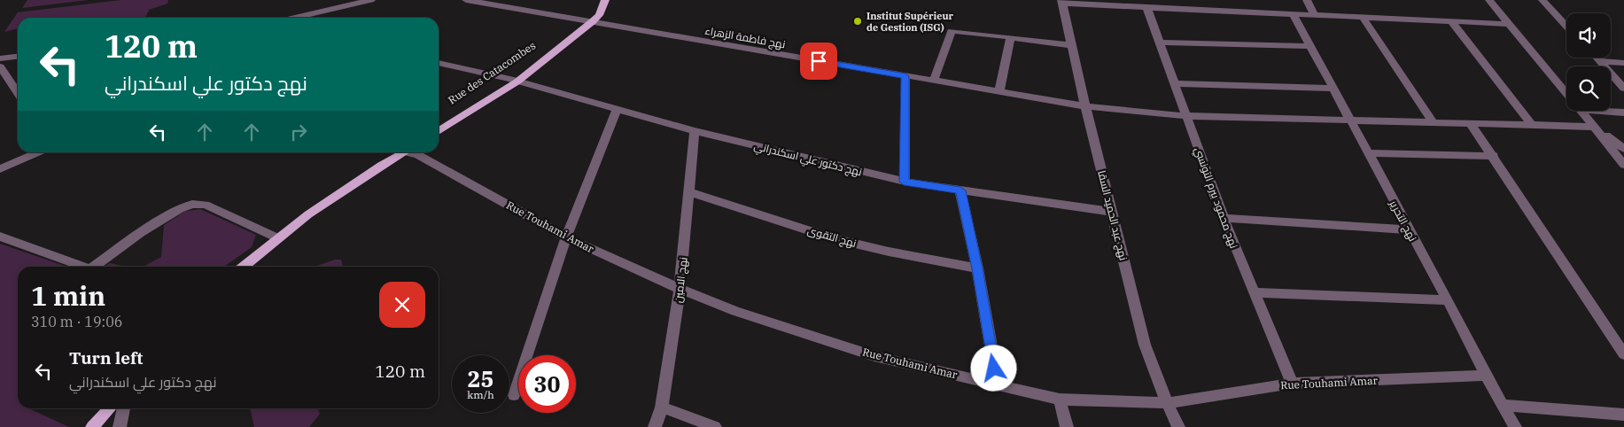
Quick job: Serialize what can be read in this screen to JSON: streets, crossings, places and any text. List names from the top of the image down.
{
  "streets": {
    "main road": ["Rue des Catacombes"],
    "street": [
      "نهج فاطمة الزهراء",
      "نهج دكتور علي اسكندراني",
      "نهج محمود بيرم التونسي",
      "نهج عبد الحميد السقا",
      "نهج التحرير",
      "Rue Touhami Amar",
      "نهج التقوى",
      "نهج الامين"
    ]
  },
  "crossings": [
    ["نهج فاطمة الزهراء", "Rue des Catacombes"],
    ["نهج فاطمة الزهراء", "نهج محمود بيرم التونسي"],
    ["نهج فاطمة الزهراء", "نهج عبد الحميد السقا"],
    ["نهج فاطمة الزهراء", "نهج التحرير"],
    ["Rue des Catacombes", "نهج دكتور علي اسكندراني"],
    ["نهج دكتور علي اسكندراني", "نهج عبد الحميد السقا"],
    ["نهج دكتور علي اسكندراني", "نهج الامين"],
    ["نهج محمود بيرم التونسي", "Rue Touhami Amar"],
    ["نهج عبد الحميد السقا", "Rue Touhami Amar"],
    ["نهج التحرير", "Rue Touhami Amar"],
    ["Rue Touhami Amar", "نهج الامين"],
    ["نهج التقوى", "نهج الامين"]
  ],
  "places": ["Institut Supérieur de Gestion (ISG)"],
  "page": {
    "turn": ["120 m", "نهج دكتور علي اسكندراني"],
    "heading": ["1 min", "310 m · 19:06"],
    "list": [
      {
        "name": "Turn left",
        "note": "نهج دكتور علي اسكندراني",
        "value": "120 m"
      }
    ],
    "speed": "25 km/h",
    "limit": "30"
  }
}
